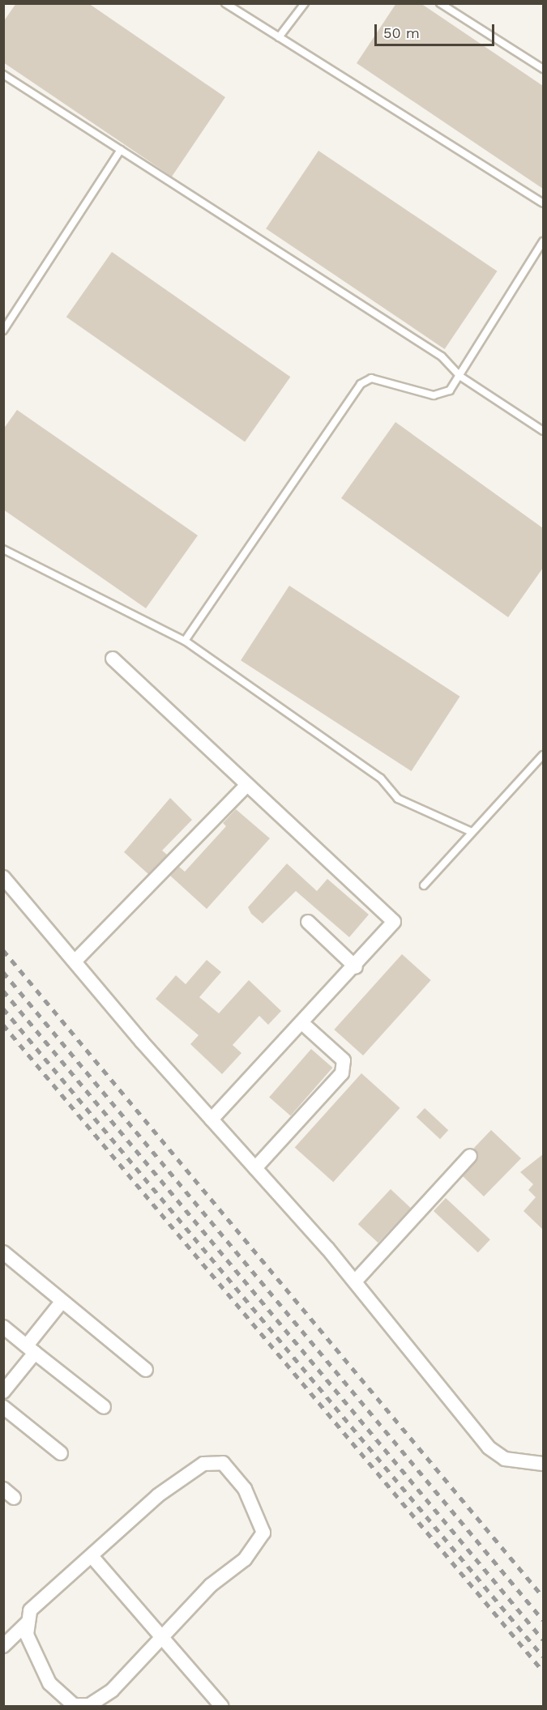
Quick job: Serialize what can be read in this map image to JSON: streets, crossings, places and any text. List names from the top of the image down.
{
  "scale_bar": "50 m"
}
